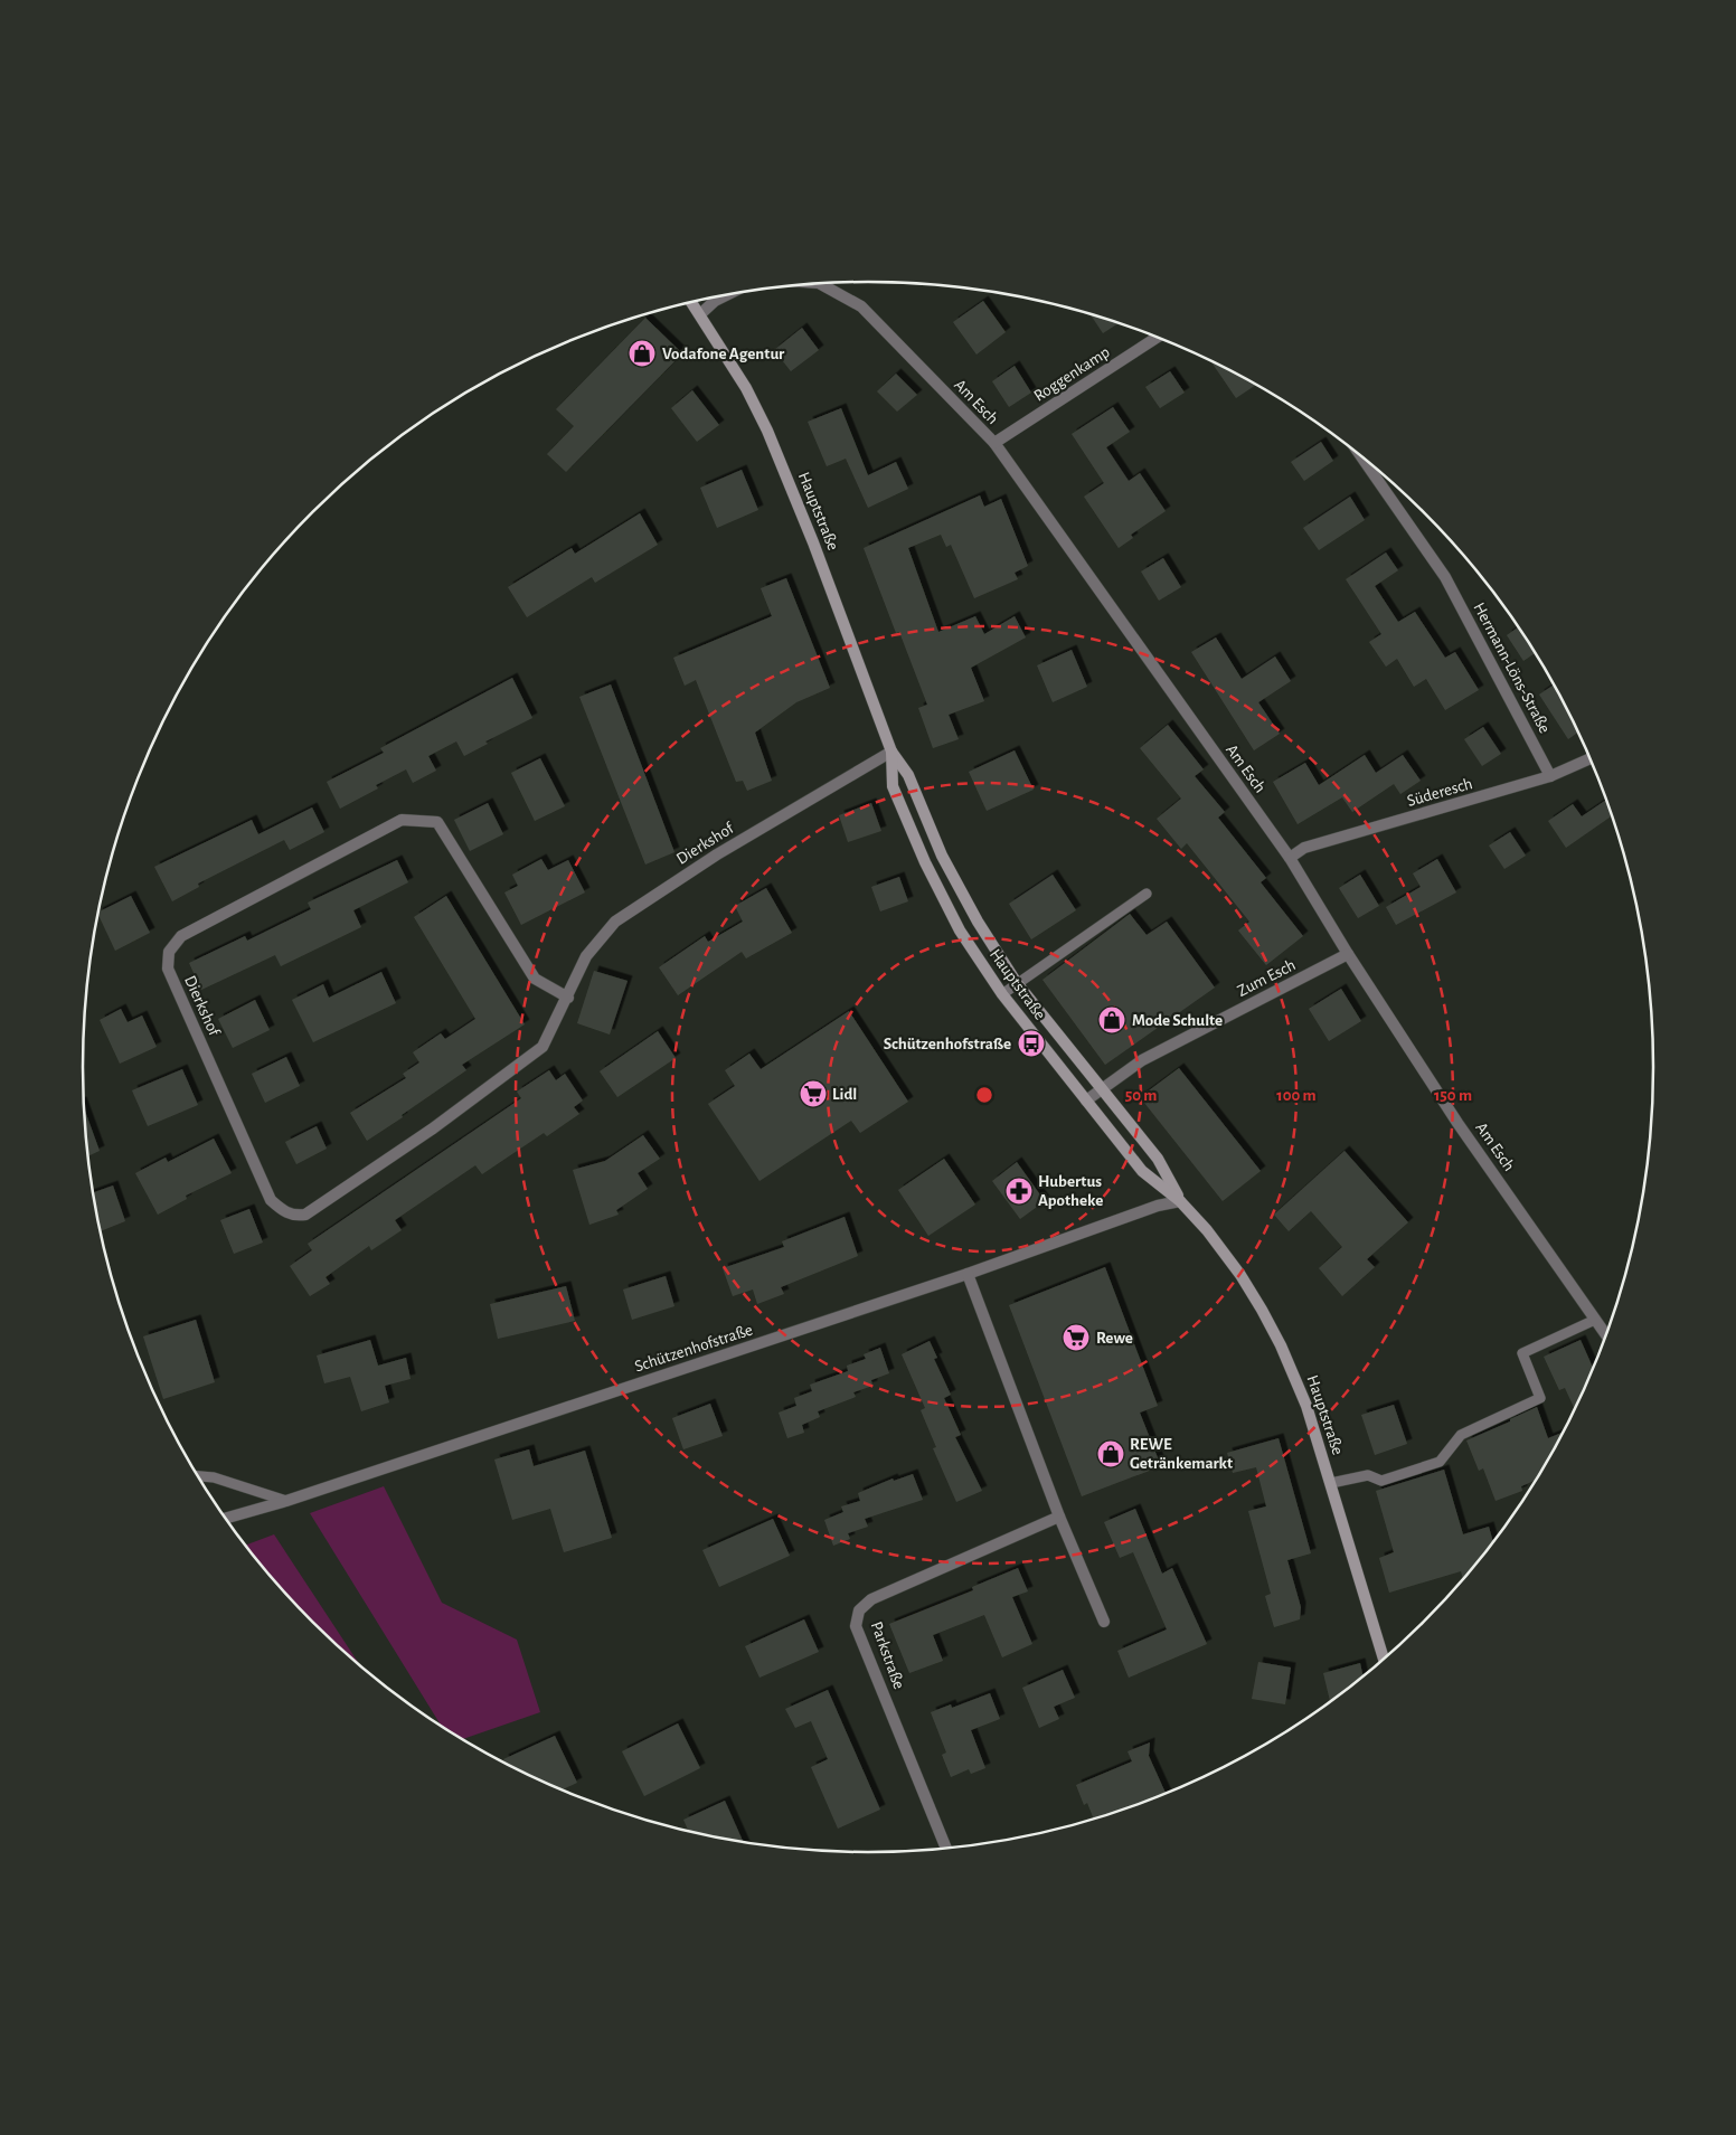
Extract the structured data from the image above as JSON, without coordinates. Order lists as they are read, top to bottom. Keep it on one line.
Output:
{"streets":{"main road":["Hauptstraße"],"street":["Roggenkamp","Am Esch","Hermann-Löns-Straße","Süderesch","Dierkshof","Zum Esch","Schützenhofstraße","Parkstraße"]},"crossings":[["Roggenkamp","Am Esch"],["Am Esch","Süderesch"],["Am Esch","Zum Esch"],["Hauptstraße","Dierkshof"],["Hauptstraße","Zum Esch"],["Hauptstraße","Schützenhofstraße"],["Hermann-Löns-Straße","Süderesch"]],"places":{"shop":["Vodafone Agentur","Mode Schulte","REWE Getränkemarkt"],"bus stop":["Schützenhofstraße"],"supermarket":["Lidl","Rewe"],"pharmacy":["Hubertus Apotheke"]},"rings":["50 m","100 m","150 m"]}
